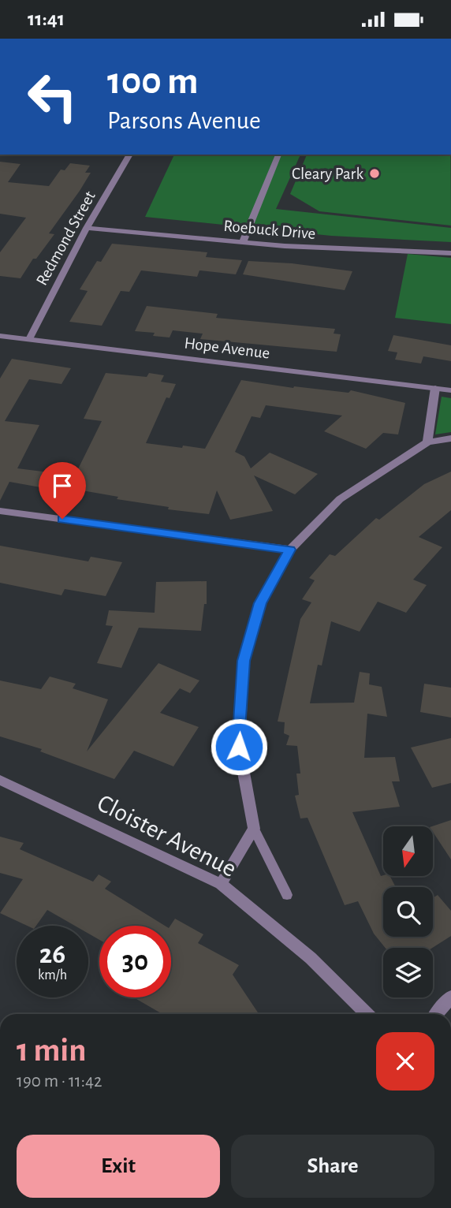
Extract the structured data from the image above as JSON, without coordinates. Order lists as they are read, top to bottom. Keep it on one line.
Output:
{"streets":{"street":["Roebuck Drive","Redmond Street","Hope Avenue","Cloister Avenue"]},"crossings":[["Roebuck Drive","Redmond Street"],["Redmond Street","Hope Avenue"]],"places":["Cleary Park"],"north":"bottom","page":{"status":"11:41","turn":["100 m","Parsons Avenue"],"speed":"26 km/h","limit":"30","heading":["1 min","190 m · 11:42"],"buttons":["Exit","Share"]}}
